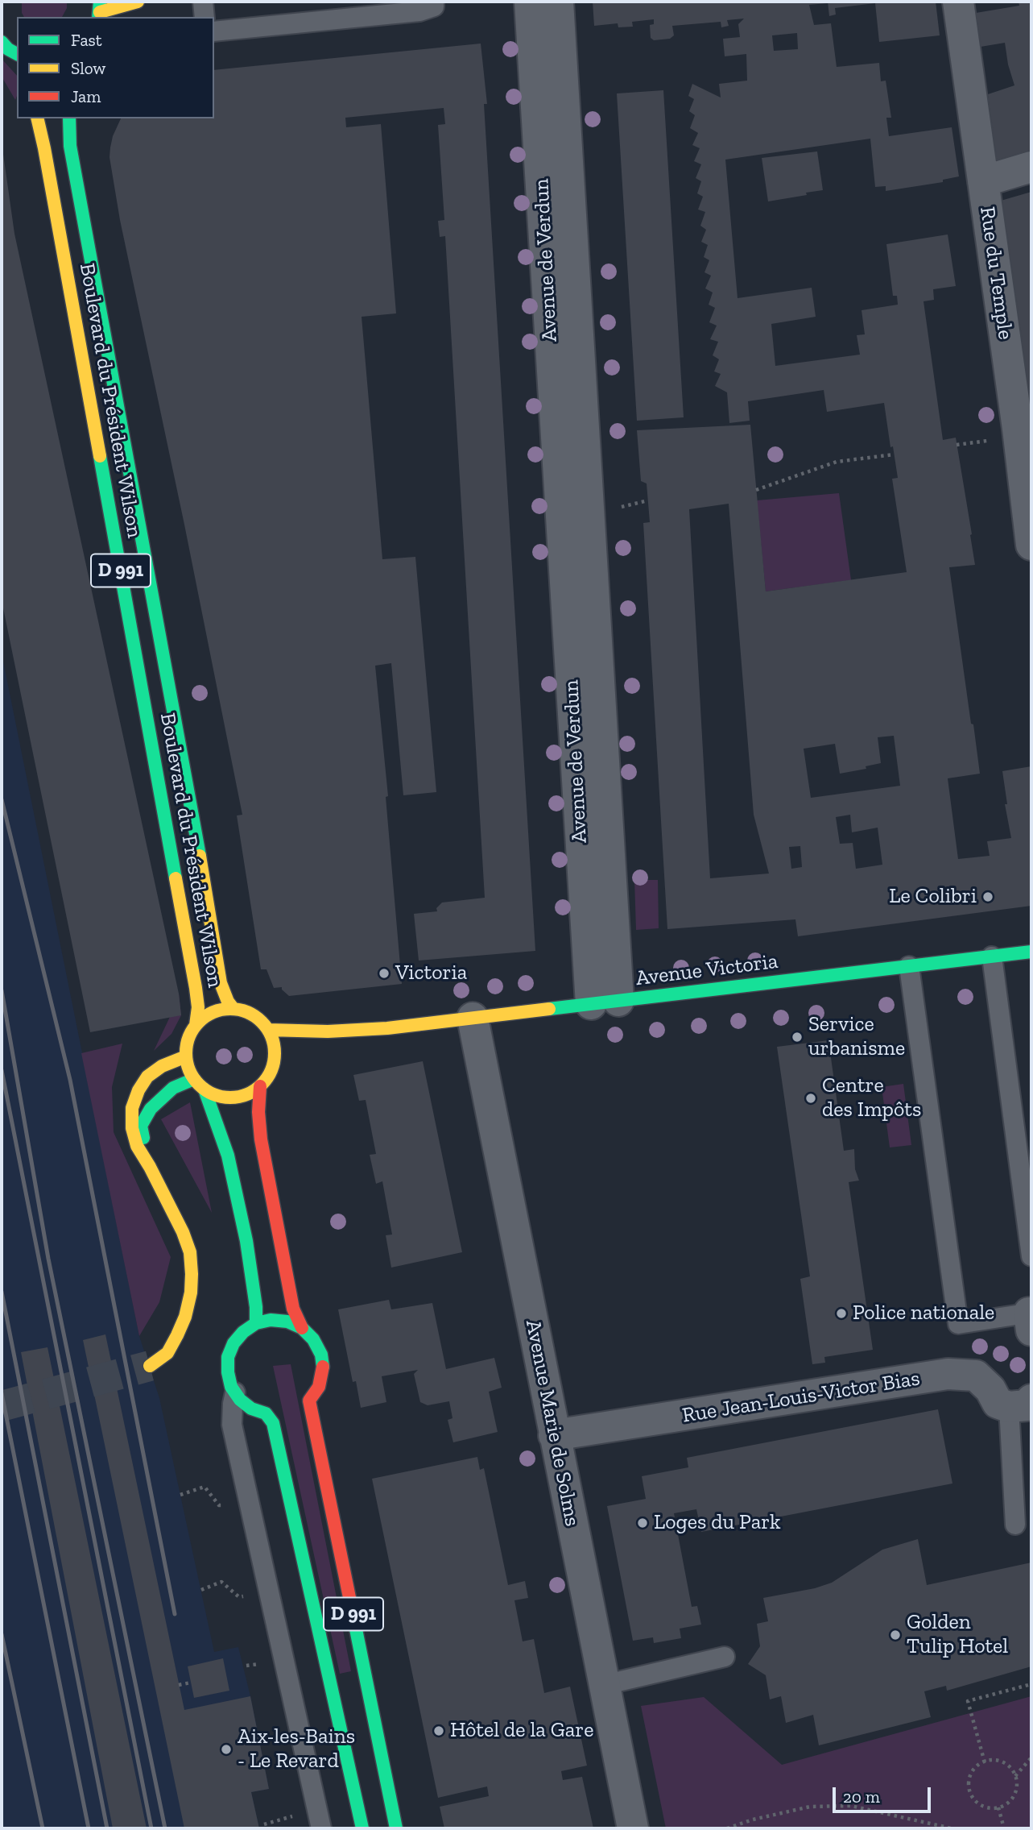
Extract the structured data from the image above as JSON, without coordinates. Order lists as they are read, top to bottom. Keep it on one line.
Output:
{"streets":{"main road":["Boulevard du Président Wilson","D 991","Avenue Victoria"],"street":["Avenue de Verdun","Rue du Temple","Rue Jean-Louis-Victor Bias","Avenue Marie de Solms"]},"crossings":[["Avenue de Verdun","Avenue Victoria"],["Boulevard du Président Wilson","Avenue Victoria"],["Avenue Victoria","Avenue Marie de Solms"],["Rue Jean-Louis-Victor Bias","Avenue Marie de Solms"]],"places":["Le Colibri","Victoria","Service urbanisme","Centre des Impôts","Police nationale","Loges du Park","Golden Tulip Hotel","Hôtel de la Gare","Aix-les-Bains - Le Revard"],"legend":["Fast","Slow","Jam"],"scale_bar":"20 m"}
